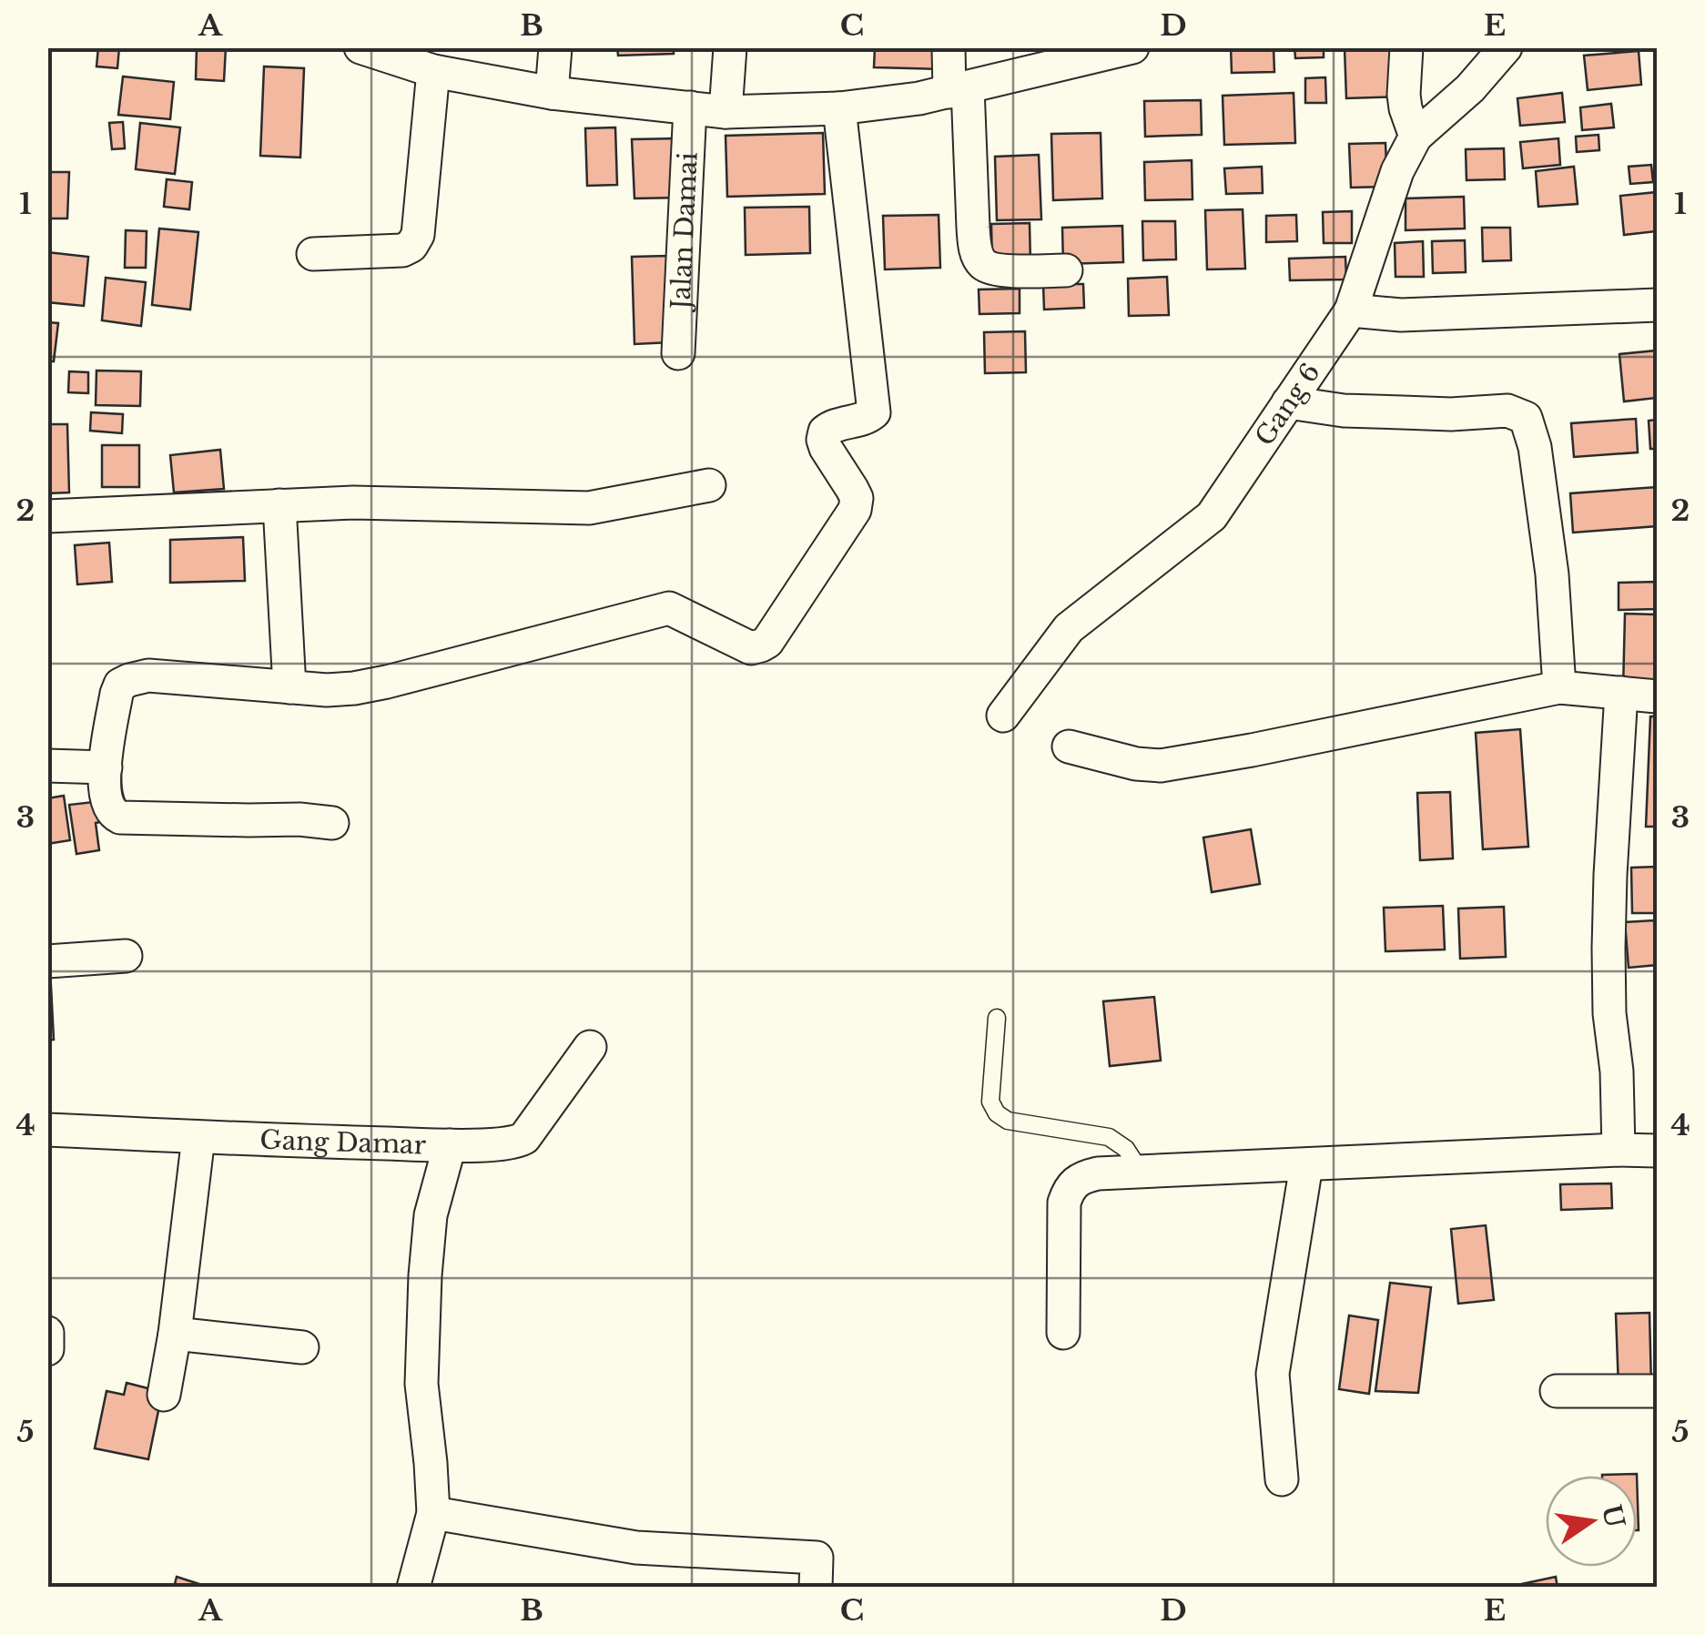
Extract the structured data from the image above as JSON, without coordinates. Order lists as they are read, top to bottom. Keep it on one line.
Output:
{"streets":{"street":["Jalan Damai","Gang 6","Gang Damar"]},"north":"right","grid":{"columns":["A","B","C","D","E"],"rows":["1","2","3","4","5"]}}
